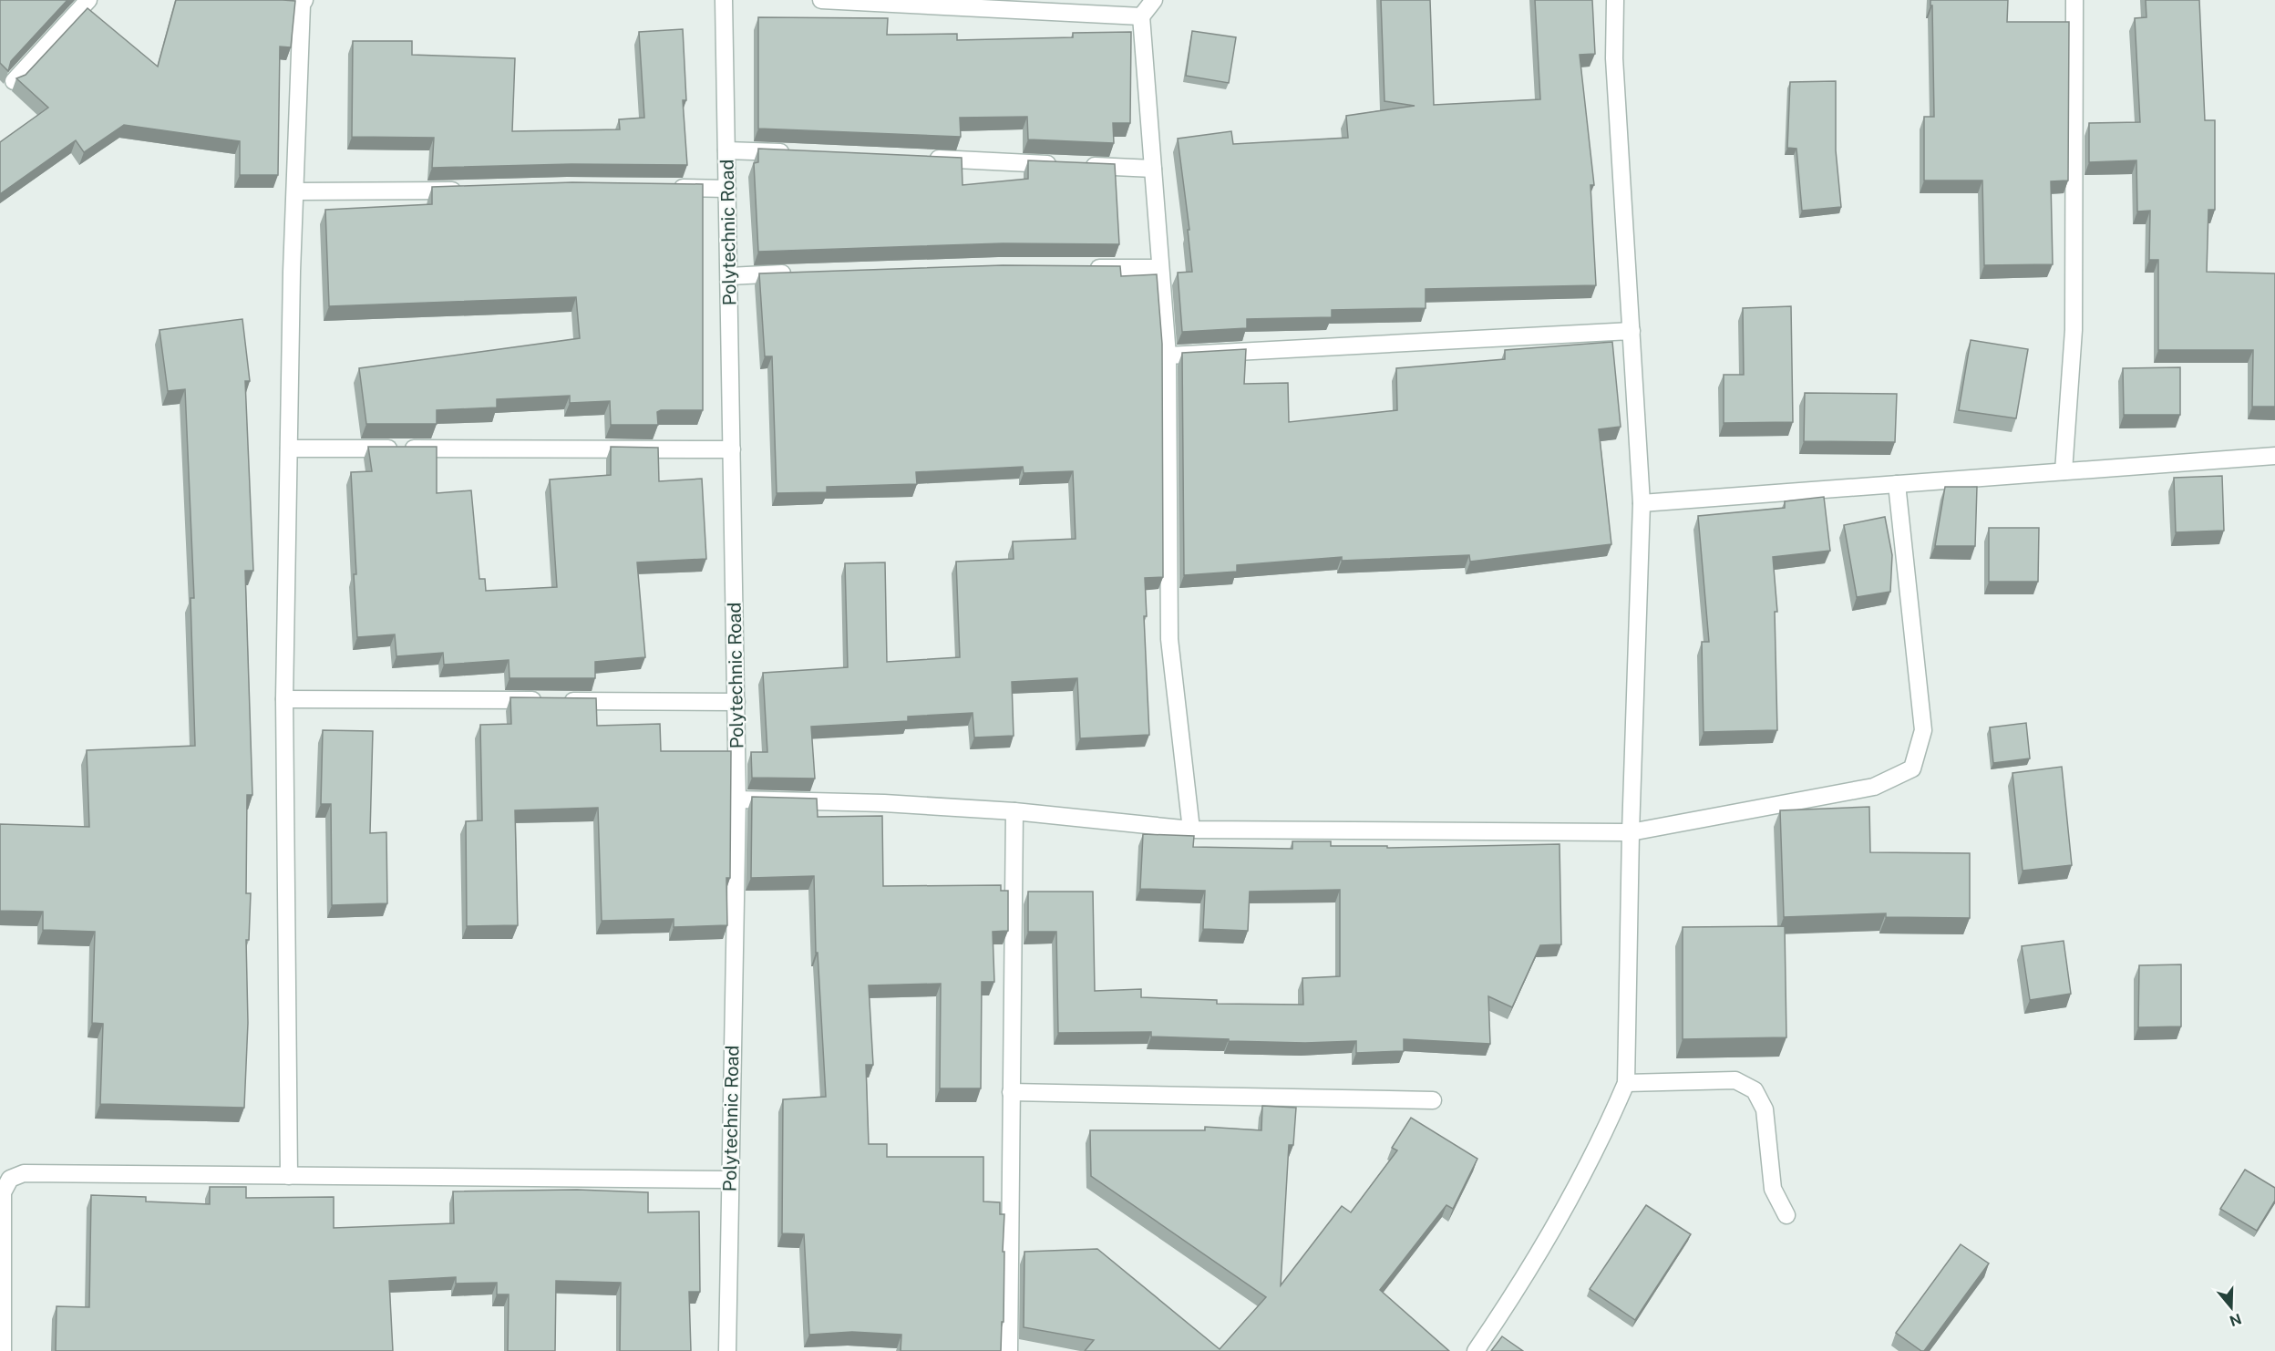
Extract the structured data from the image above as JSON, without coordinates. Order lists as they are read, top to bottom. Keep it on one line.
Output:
{"streets":{"street":["Polytechnic Road"]},"north":"bottom"}
